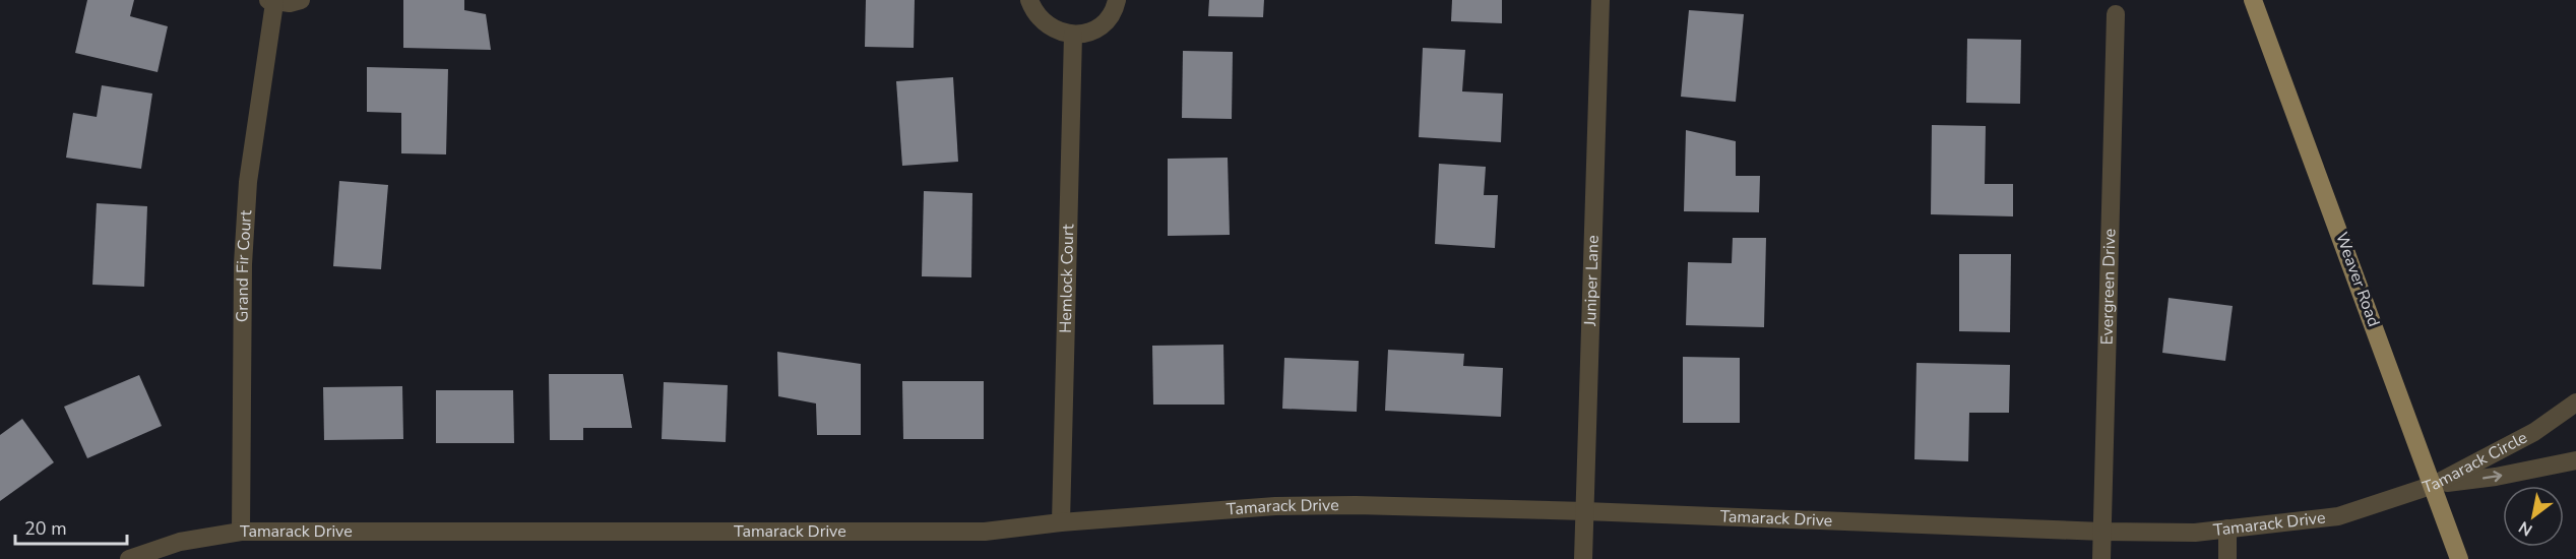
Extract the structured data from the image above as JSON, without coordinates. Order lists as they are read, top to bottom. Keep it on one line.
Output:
{"streets":{"main road":["Weaver Road"],"street":["Grand Fir Court","Hemlock Court","Juniper Lane","Evergreen Drive","Tamarack Circle","Tamarack Drive"]},"crossings":[["Grand Fir Court","Tamarack Drive"],["Hemlock Court","Tamarack Drive"],["Juniper Lane","Tamarack Drive"],["Weaver Road","Tamarack Circle"],["Weaver Road","Tamarack Drive"],["Evergreen Drive","Tamarack Drive"],["Tamarack Circle","Tamarack Drive"]],"scale_bar":"20 m","north":"bottom left"}
